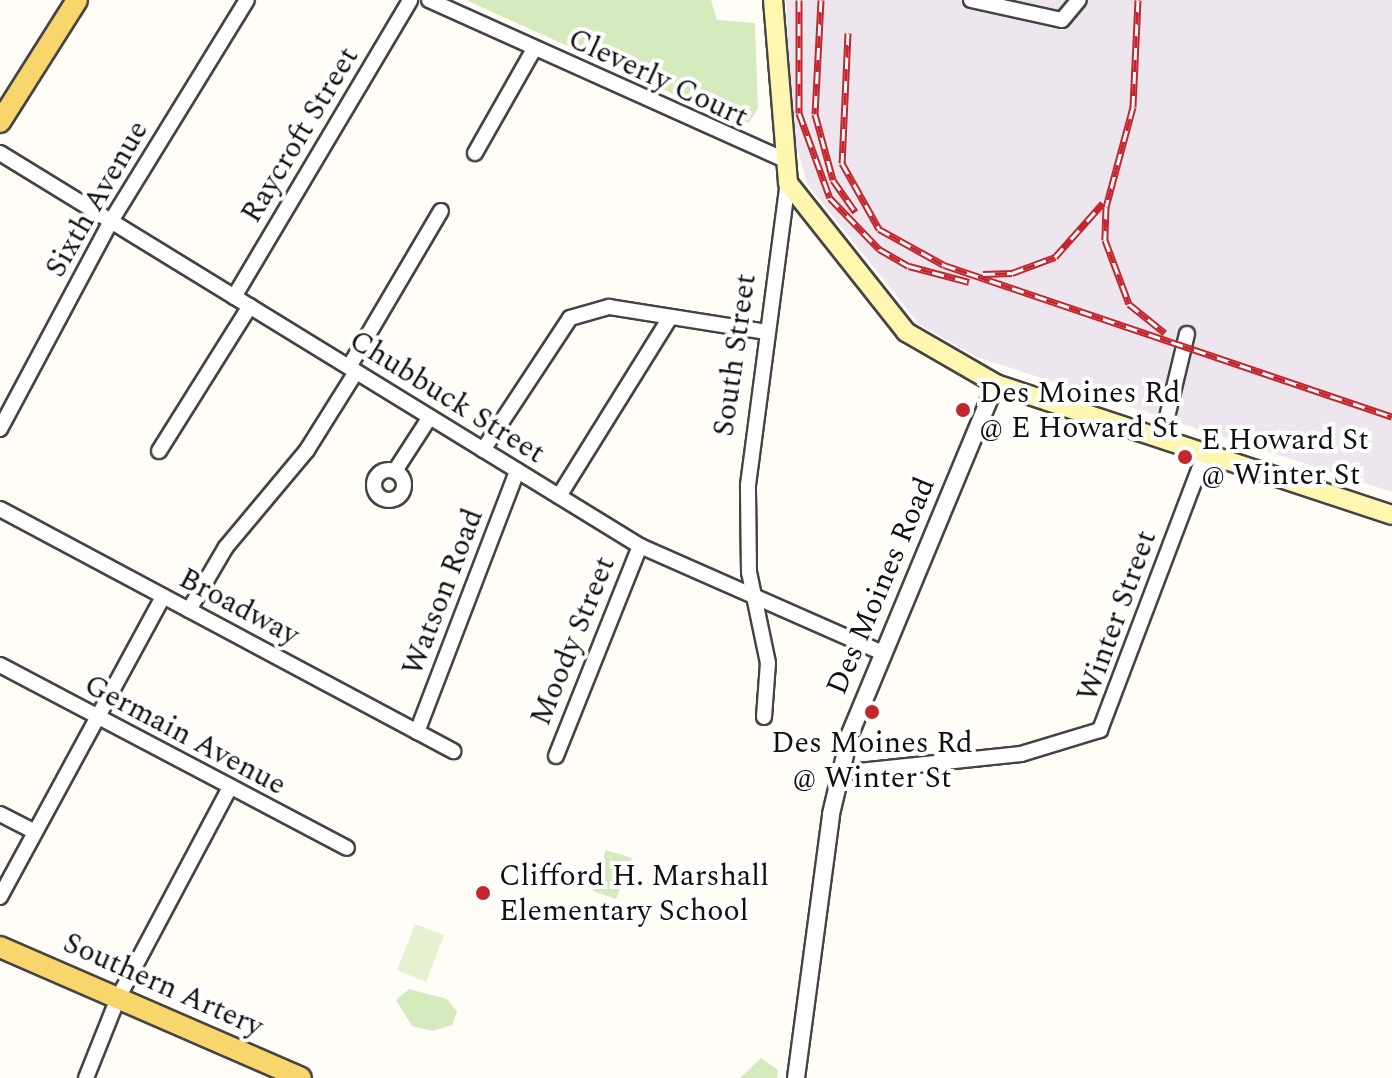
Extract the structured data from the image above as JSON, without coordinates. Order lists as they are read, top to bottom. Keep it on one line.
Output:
{"streets":{"main road":["South Street","Southern Artery"],"street":["Cleverly Court","Raycroft Street","Sixth Avenue","Chubbuck Street","Des Moines Road","Watson Road","Broadway","Winter Street","Moody Street","Germain Avenue"]},"crossings":[["Cleverly Court","South Street"],["Raycroft Street","Chubbuck Street"],["Sixth Avenue","Chubbuck Street"],["South Street","Chubbuck Street"],["Chubbuck Street","Des Moines Road"],["Chubbuck Street","Watson Road"],["Chubbuck Street","Moody Street"],["Des Moines Road","Winter Street"],["Watson Road","Broadway"]],"places":["Des Moines Rd @ E Howard St","E Howard St @ Winter St","Des Moines Rd @ Winter St","Clifford H. Marshall Elementary School"]}
